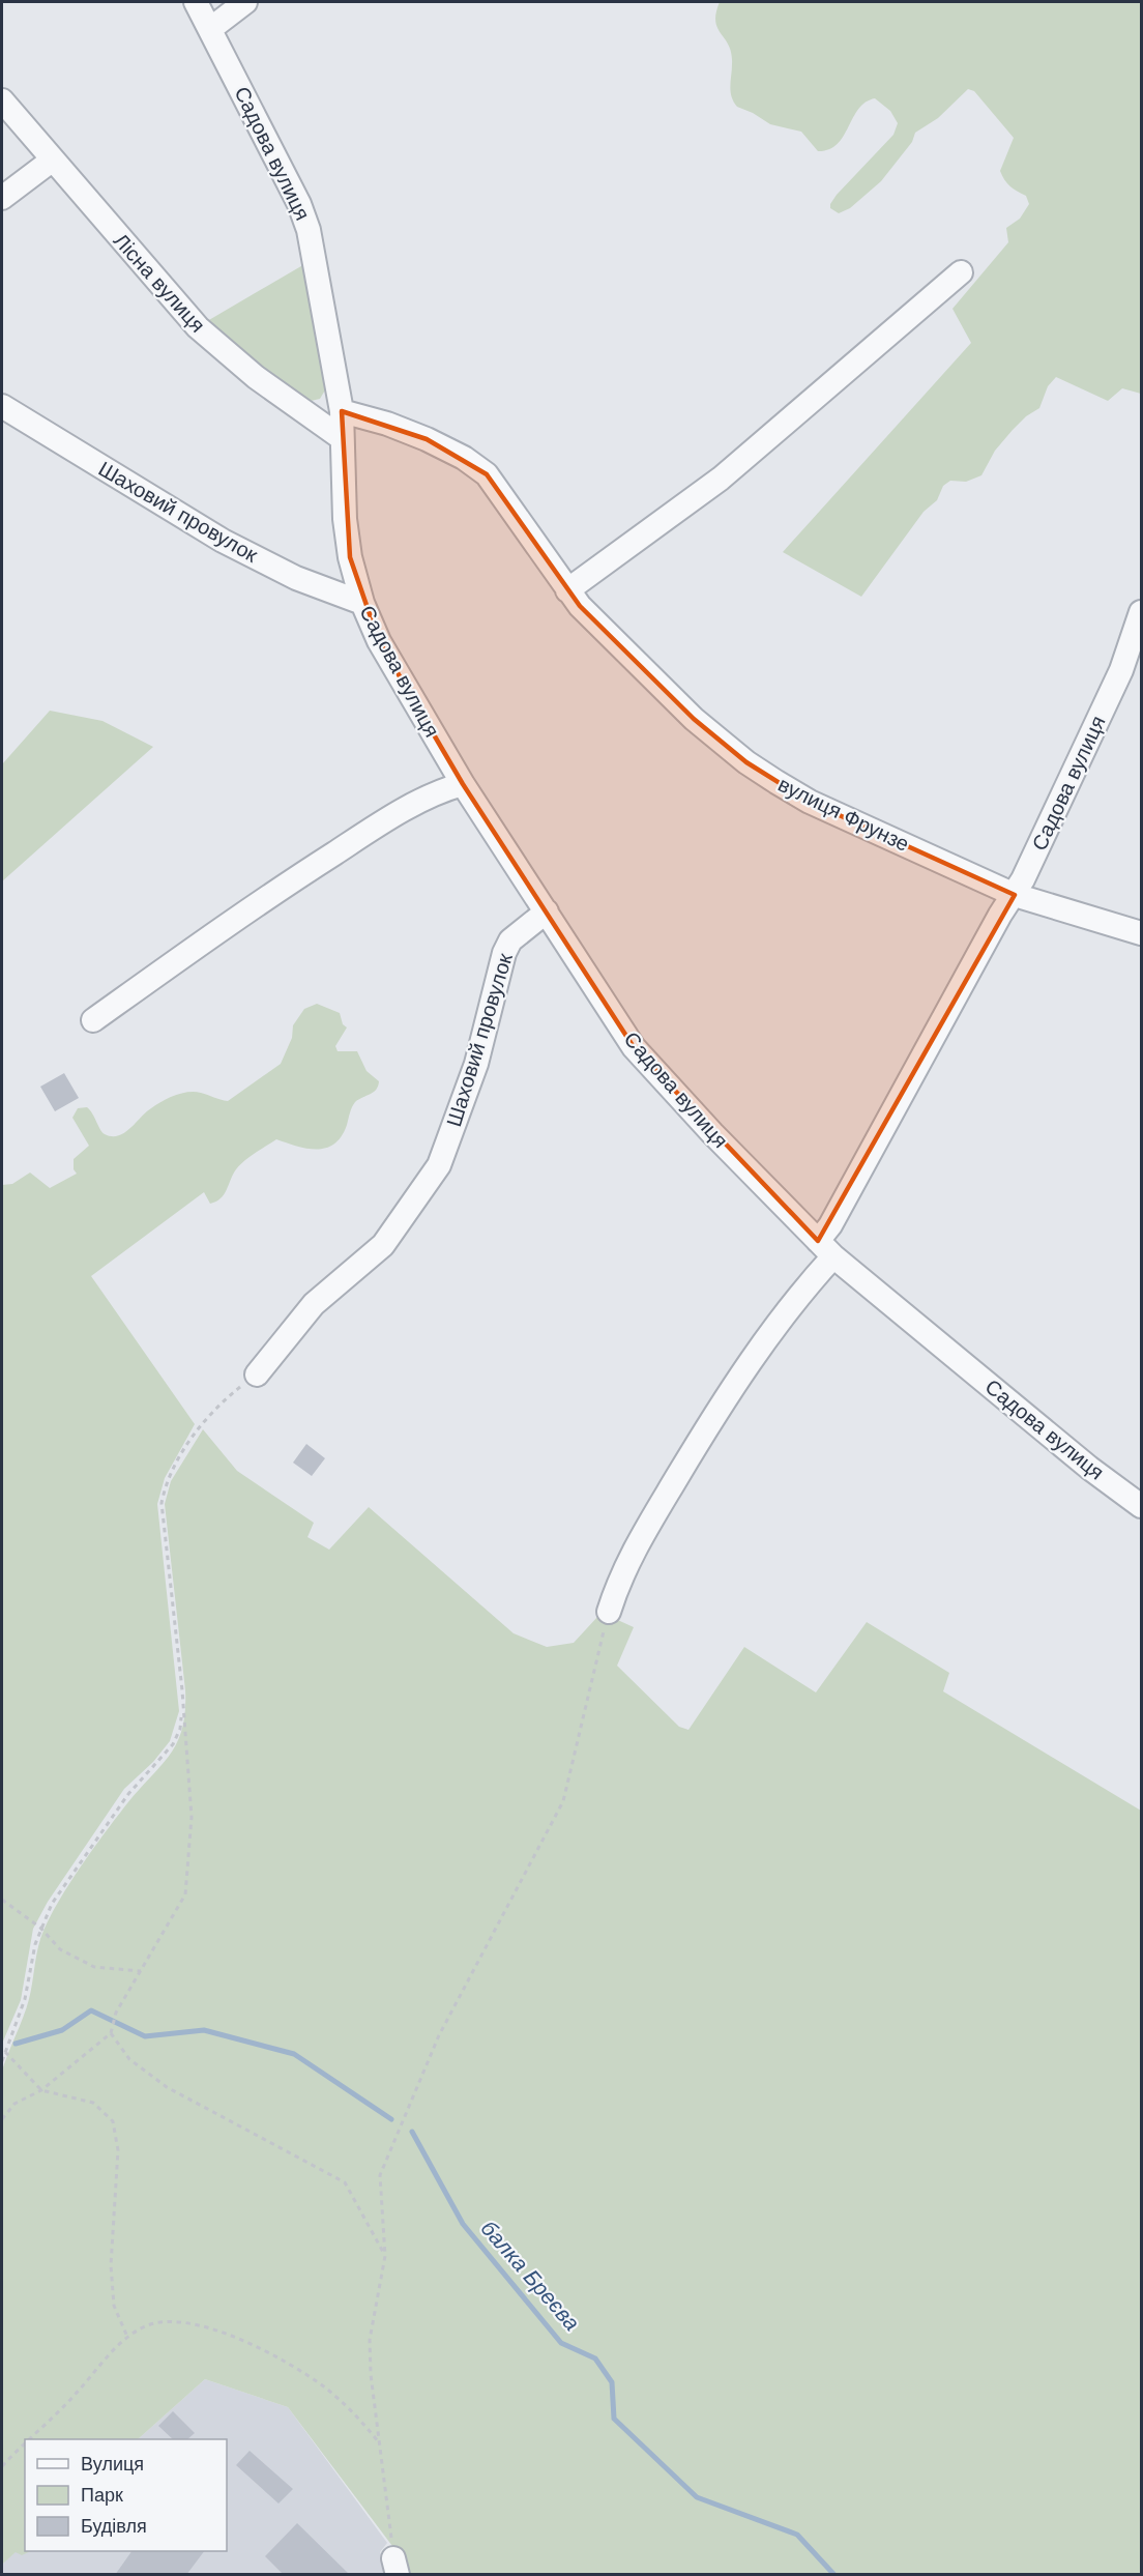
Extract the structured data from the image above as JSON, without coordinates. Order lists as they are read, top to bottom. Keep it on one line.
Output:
{"streets":{"street":["Садова вулиця","Лісна вулиця","Шаховий провулок","вулиця Фрунзе"]},"crossings":[["Садова вулиця","Лісна вулиця"],["Садова вулиця","Шаховий провулок"],["Садова вулиця","вулиця Фрунзе"]],"water":["балка Бреєва"],"legend":["Вулиця","Парк","Будівля"]}
